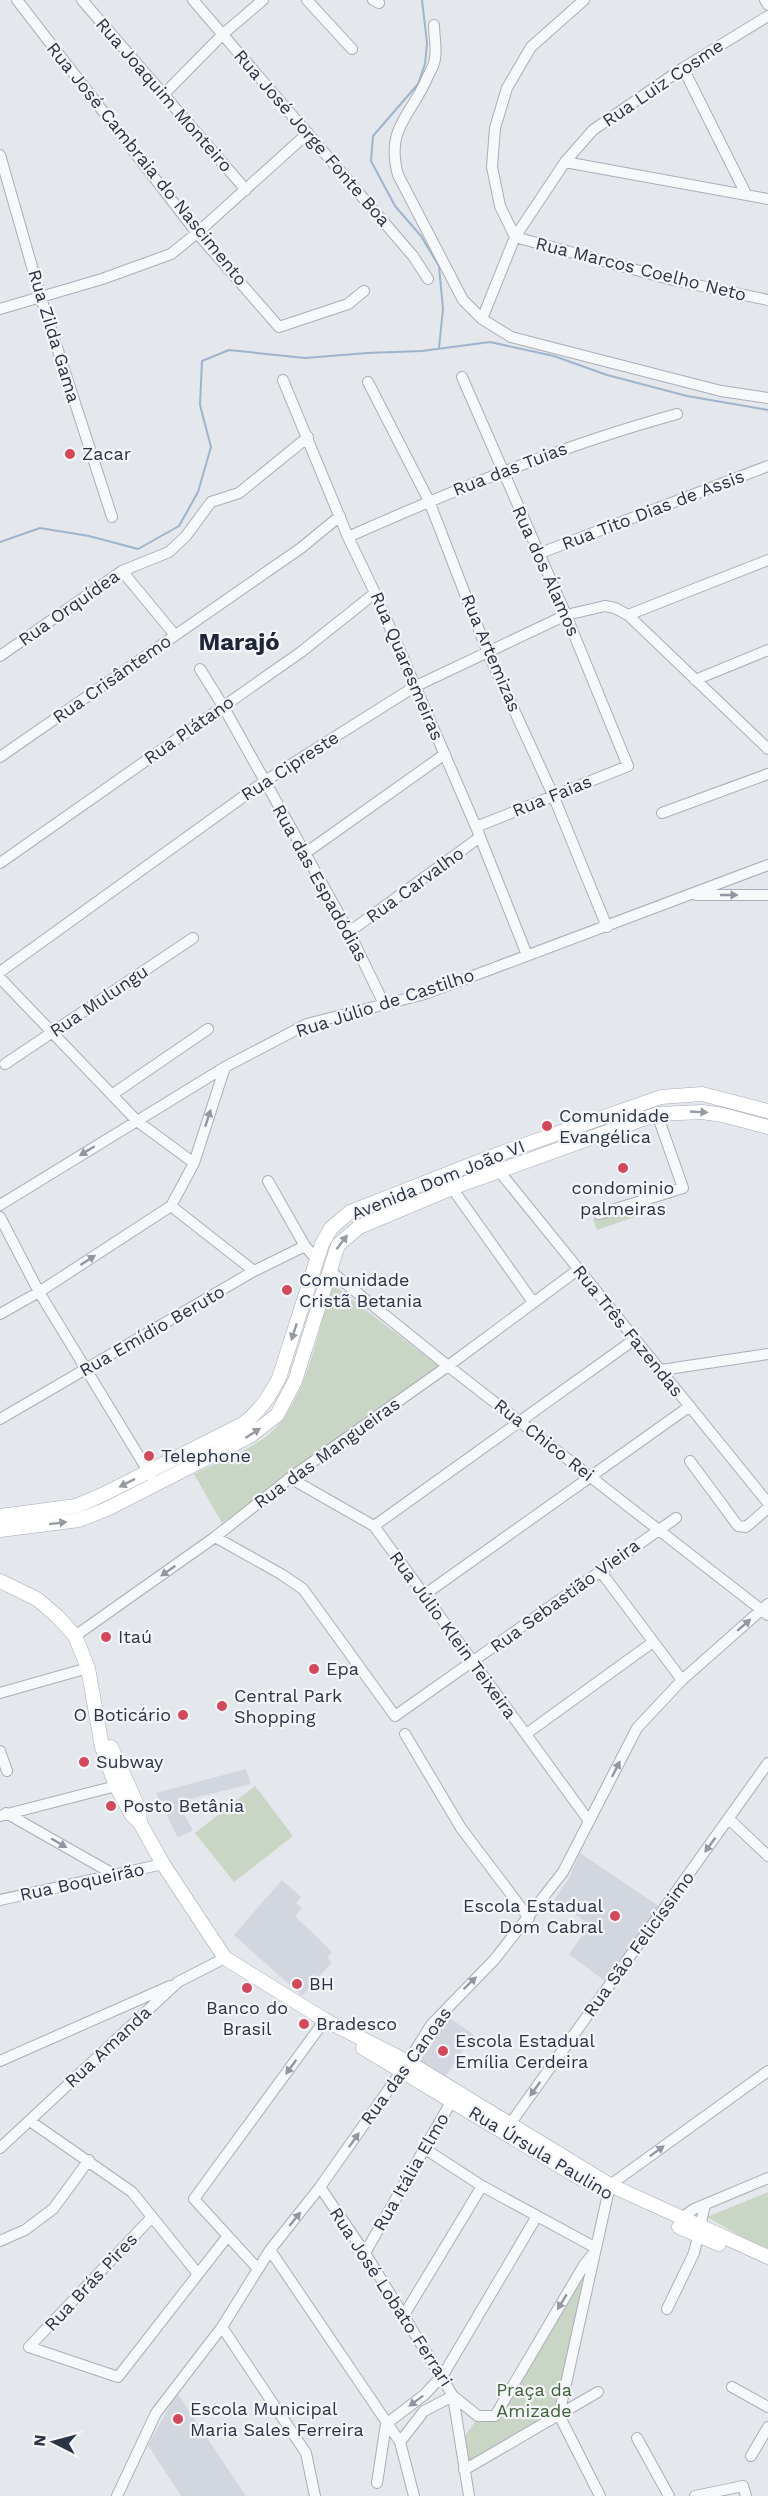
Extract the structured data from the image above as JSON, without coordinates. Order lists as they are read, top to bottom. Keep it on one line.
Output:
{"streets":{"main road":["Avenida Dom João VI","Rua Úrsula Paulino"],"street":["Rua Luiz Cosme","Rua Joaquim Monteiro","Rua José Jorge Fonte Boa","Rua José Cambraia do Nascimento","Rua Marcos Coelho Neto","Rua Zilda Gama","Rua das Tuias","Rua Tito Dias de Assis","Rua dos Álamos","Rua Orquídea","Rua Artemizas","Rua Quaresmeiras","Rua Crisântemo","Rua Plátano","Rua Cipreste","Rua Faias","Rua das Espadódias","Rua Carvalho","Rua Mulungu","Rua Júlio de Castilho","Rua Emídio Beruto","Rua Três Fazendas","Rua Chico Rei","Rua das Mangueiras","Rua Sebastião Vieira","Rua Júlio Klein Teixeira","Rua Boqueirão","Rua São Felicíssimo","Rua Amanda","Rua das Canoas","Rua Itália Elmo","Rua Brás Pires","Rua José Lobato Ferrari"]},"crossings":[["Rua Luiz Cosme","Rua Marcos Coelho Neto"],["Rua das Tuias","Rua dos Álamos"],["Rua das Tuias","Rua Artemizas"],["Rua das Tuias","Rua Quaresmeiras"],["Rua Tito Dias de Assis","Rua dos Álamos"],["Rua dos Álamos","Rua Cipreste"],["Rua dos Álamos","Rua Faias"],["Rua Orquídea","Rua Quaresmeiras"],["Rua Artemizas","Rua Cipreste"],["Rua Artemizas","Rua Faias"],["Rua Artemizas","Rua Júlio de Castilho"],["Rua Quaresmeiras","Rua Crisântemo"],["Rua Quaresmeiras","Rua Plátano"],["Rua Quaresmeiras","Rua Cipreste"],["Rua Quaresmeiras","Rua Faias"],["Rua Quaresmeiras","Rua Carvalho"],["Rua Quaresmeiras","Rua Júlio de Castilho"],["Rua Plátano","Rua das Espadódias"],["Rua Cipreste","Rua das Espadódias"],["Rua Faias","Rua Carvalho"],["Rua das Espadódias","Rua Carvalho"],["Rua das Espadódias","Rua Júlio de Castilho"],["Avenida Dom João VI","Rua Três Fazendas"],["Avenida Dom João VI","Rua Chico Rei"],["Rua Três Fazendas","Rua das Mangueiras"],["Rua Chico Rei","Rua das Mangueiras"],["Rua Chico Rei","Rua Sebastião Vieira"],["Rua Chico Rei","Rua das Canoas"],["Rua das Mangueiras","Rua Sebastião Vieira"],["Rua das Mangueiras","Rua Júlio Klein Teixeira"],["Rua das Mangueiras","Rua Úrsula Paulino"],["Rua Sebastião Vieira","Rua Júlio Klein Teixeira"],["Rua Júlio Klein Teixeira","Rua das Canoas"],["Rua Boqueirão","Rua Úrsula Paulino"],["Rua São Felicíssimo","Rua Úrsula Paulino"],["Rua Amanda","Rua Úrsula Paulino"],["Rua das Canoas","Rua Úrsula Paulino"],["Rua das Canoas","Rua José Lobato Ferrari"],["Rua Úrsula Paulino","Rua Itália Elmo"],["Rua Itália Elmo","Rua José Lobato Ferrari"]],"one_way":["Rua São Felicíssimo","Rua das Canoas"],"districts":["Marajó"],"parks":["Praça da Amizade"],"places":["Zacar","Comunidade Evangélica","condominio palmeiras","Comunidade Cristã Betania","Telephone","Itaú","Epa","Central Park Shopping","O Boticário","Subway","Posto Betânia","Escola Estadual Dom Cabral","BH","Banco do Brasil","Bradesco","Escola Estadual Emília Cerdeira","Escola Municipal Maria Sales Ferreira"],"north":"left"}
